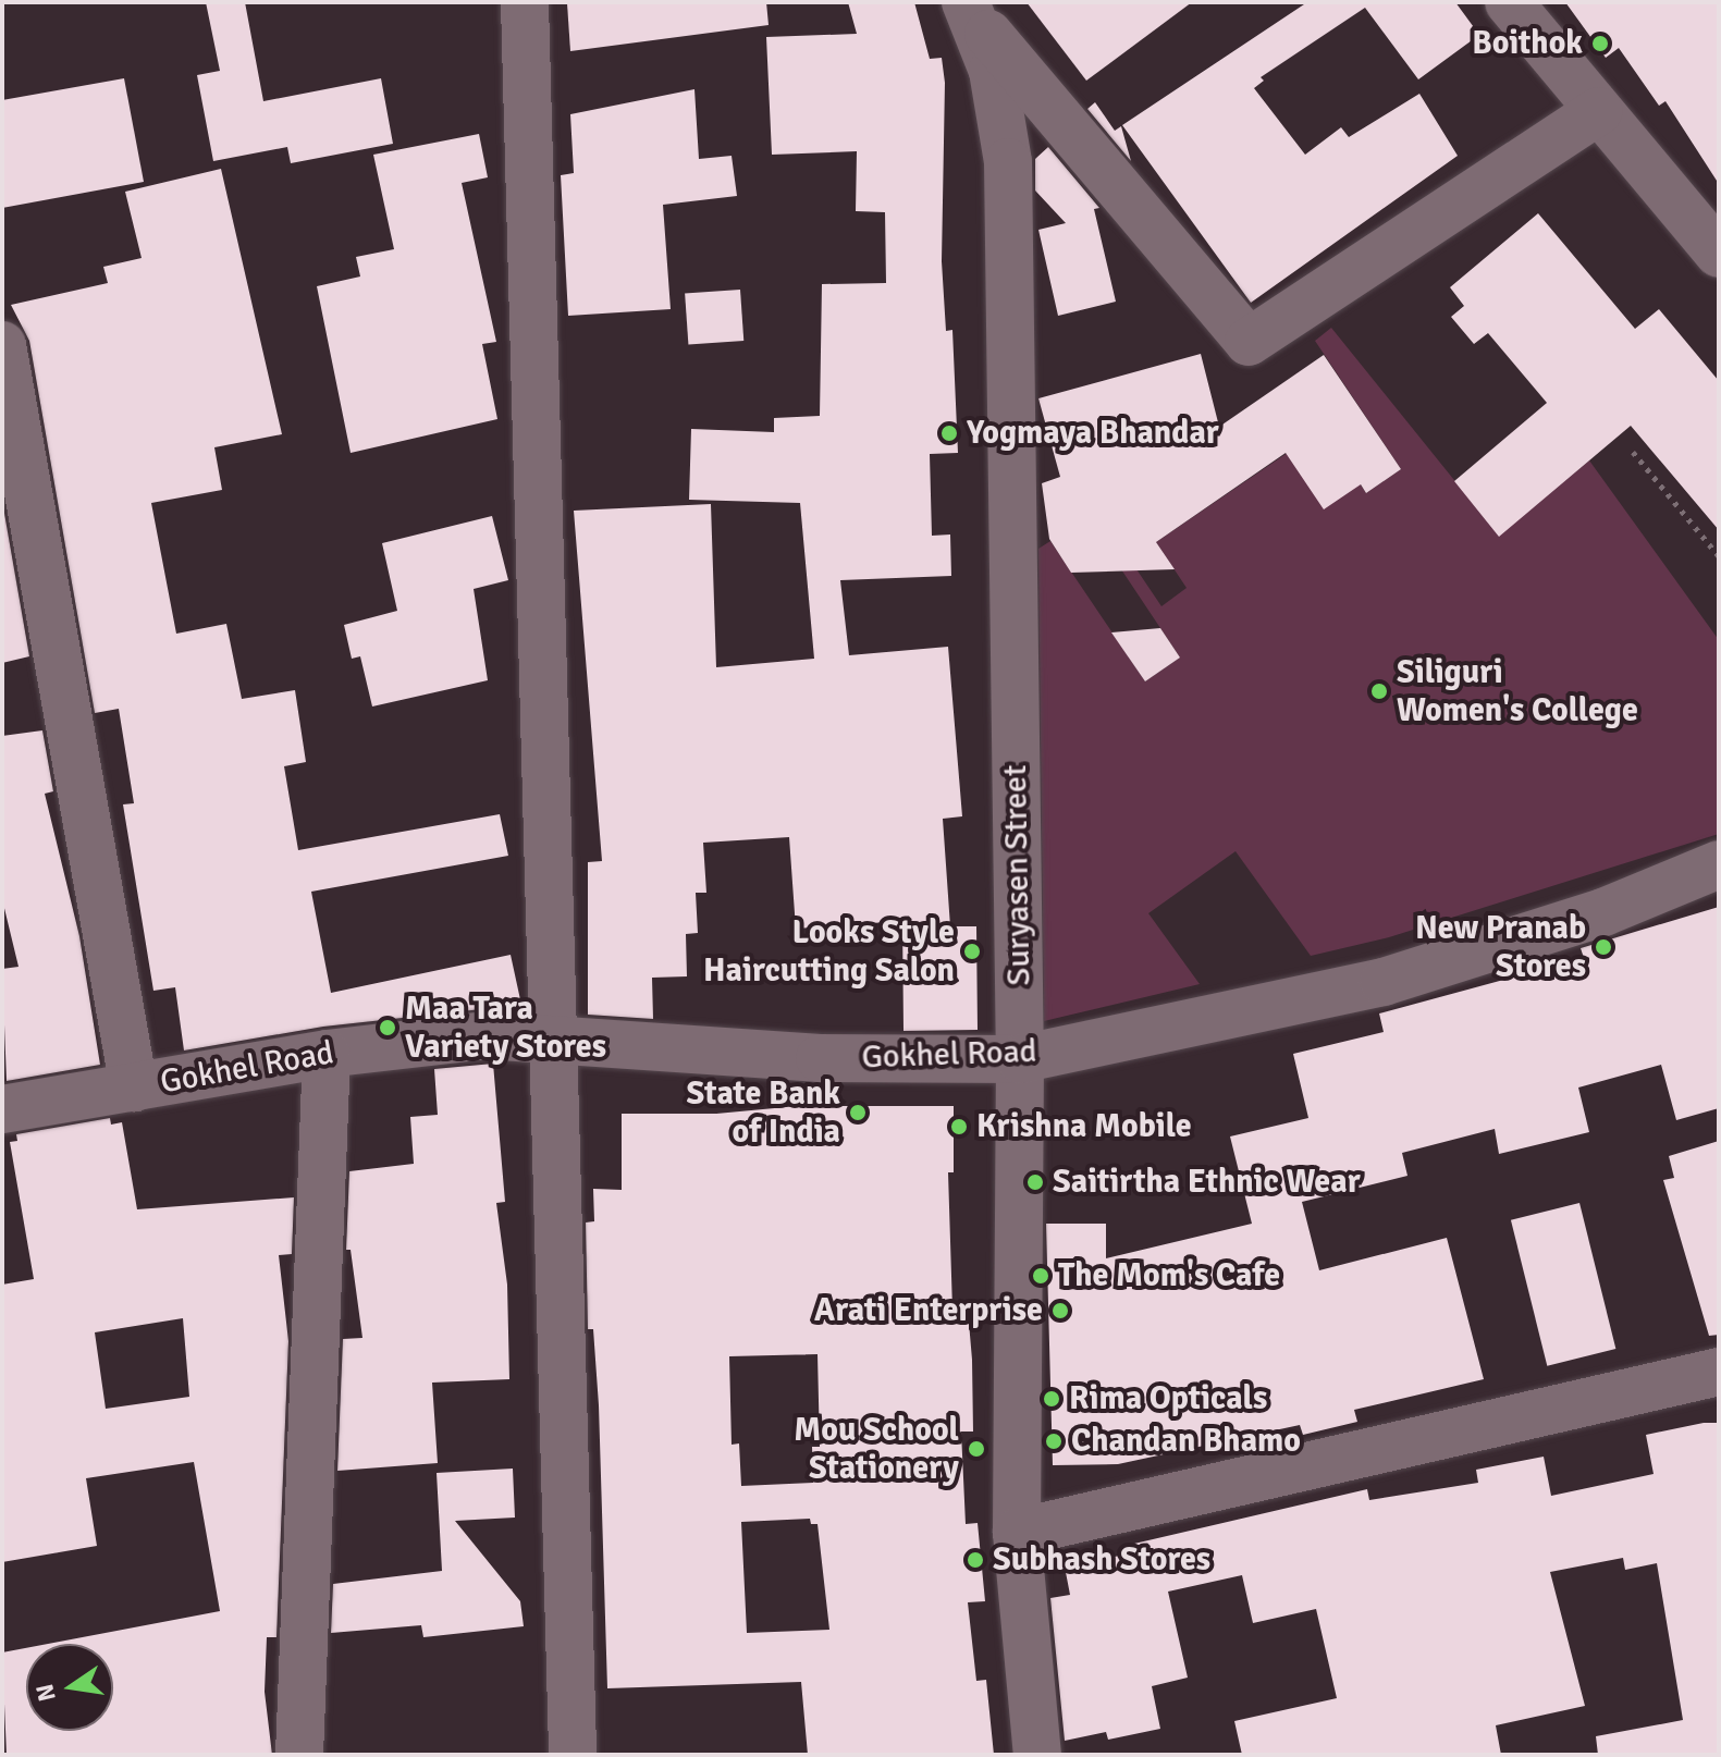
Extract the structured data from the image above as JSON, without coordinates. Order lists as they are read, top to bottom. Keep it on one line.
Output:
{"streets":{"street":["Suryasen Street","Gokhel Road"]},"crossings":[["Suryasen Street","Gokhel Road"]],"places":["Boithok","Yogmaya Bhandar","Siliguri Women's College","New Pranab Stores","Looks Style Haircutting Salon","Maa Tara Variety Stores","State Bank of India","Krishna Mobile","Saitirtha Ethnic Wear","The Mom's Cafe","Arati Enterprise","Rima Opticals","Chandan Bhamo","Mou School Stationery","Subhash Stores"],"north":"left"}
